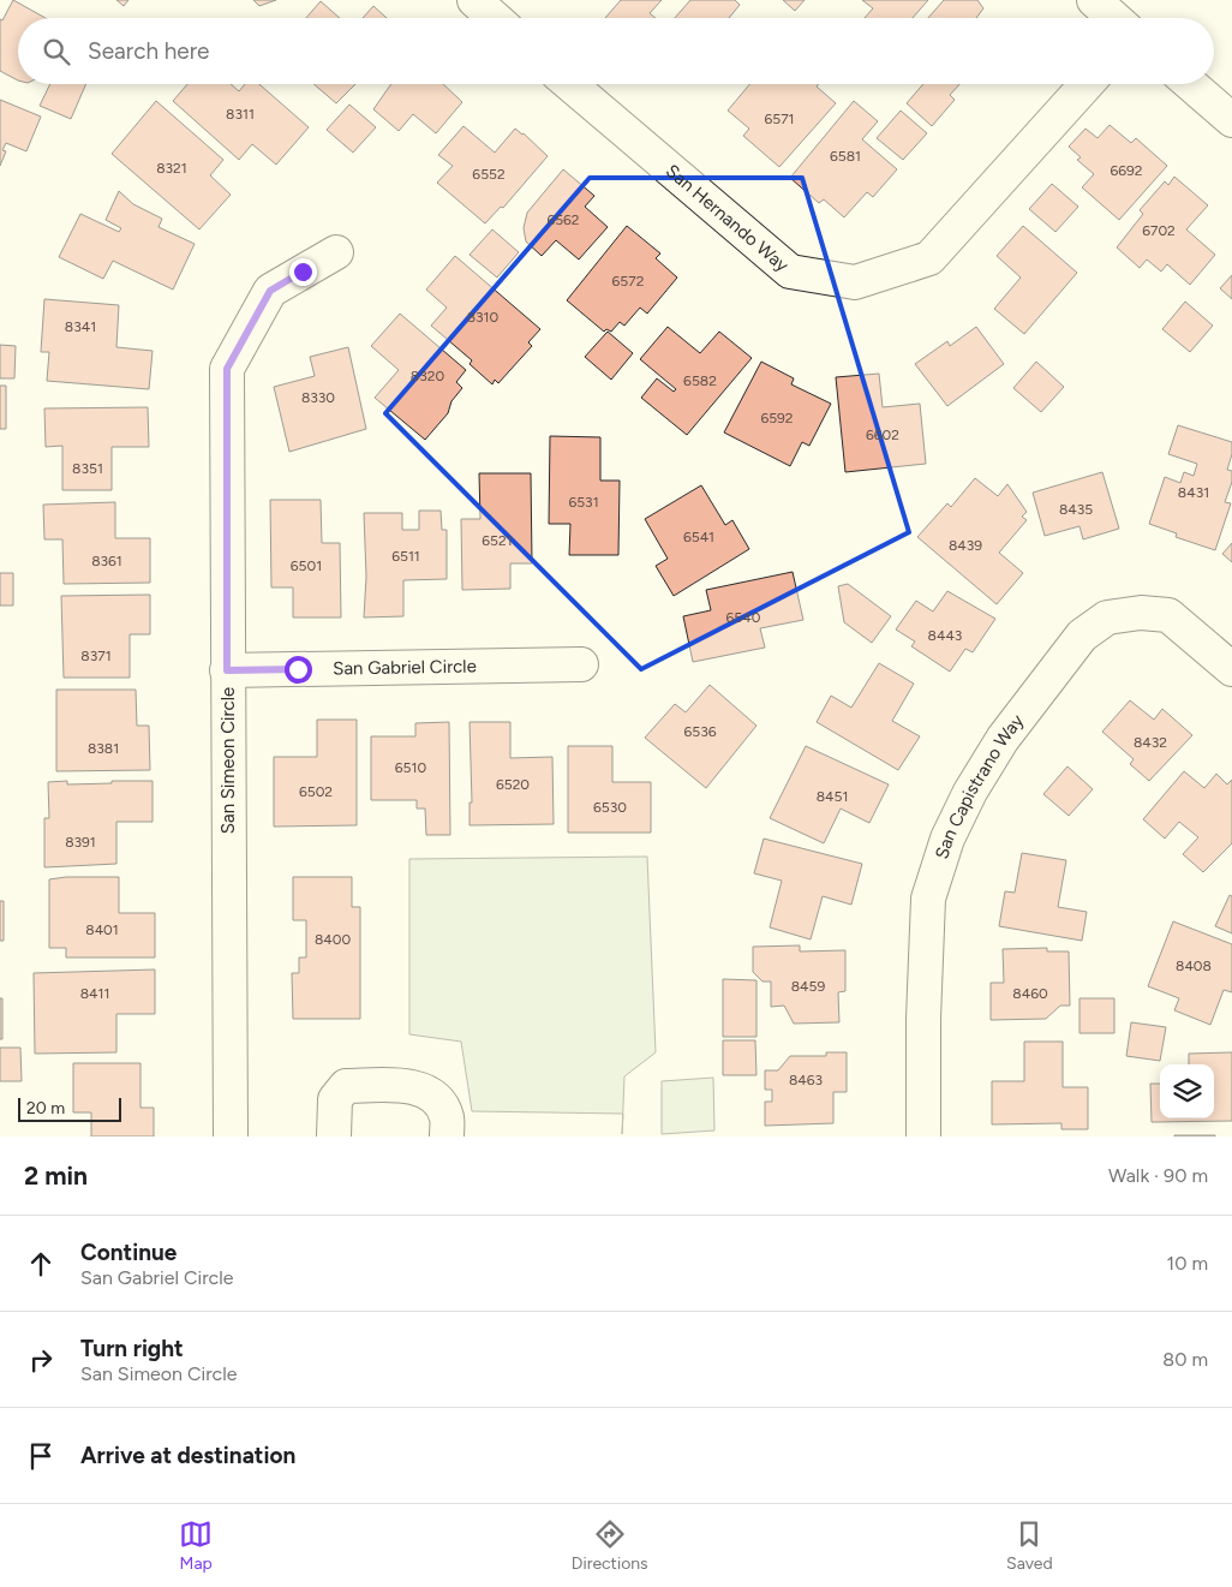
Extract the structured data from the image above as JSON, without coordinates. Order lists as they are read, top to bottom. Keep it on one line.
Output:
{"streets":{"street":["San Hernando Way","San Gabriel Circle","San Simeon Circle","San Capistrano Way"]},"crossings":[["San Gabriel Circle","San Simeon Circle"]],"house_numbers":["8311","6571","6581","8321","6692","6552","6562","6702","6572","8310","8341","8320","6582","8330","6592","6602","8351","8431","6531","8435","6541","6521","8439","6511","8361","6501","6540","8443","8371","6536","8432","8381","6510","6520","6502","8451","6530","8391","8401","8400","8408","8459","8411","8460","8463"],"scale_bar":"20 m","page":{"search":"Search here","scale":"20 m","heading":["2 min","Walk · 90 m"],"list":[["Continue","San Gabriel Circle","10 m"],["Turn right","San Simeon Circle","80 m"],"Arrive at destination"],"nav":["Map","Directions","Saved"]}}
